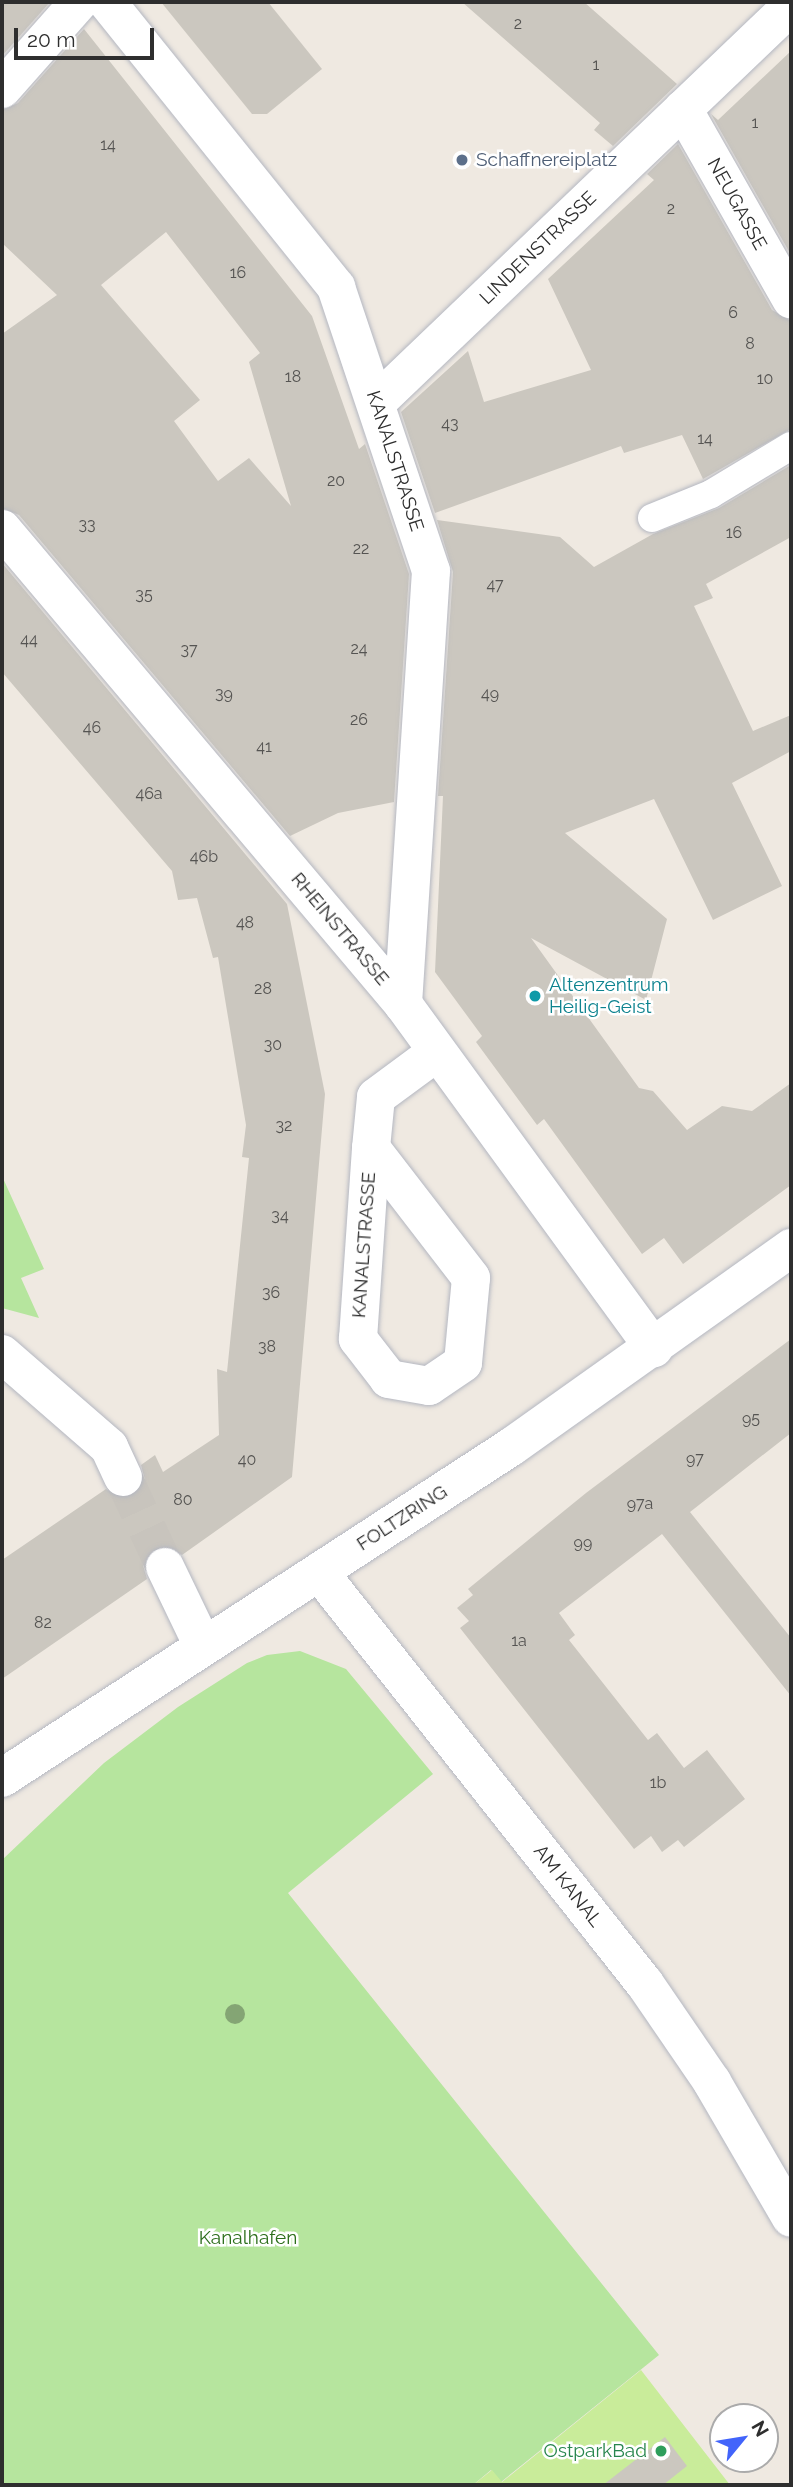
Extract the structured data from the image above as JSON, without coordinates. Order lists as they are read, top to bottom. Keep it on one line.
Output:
{"streets":{"street":["NEUGASSE","LINDENSTRASSE","KANALSTRASSE","RHEINSTRASSE","FOLTZRING","AM KANAL"]},"crossings":[["NEUGASSE","LINDENSTRASSE"],["LINDENSTRASSE","KANALSTRASSE"],["KANALSTRASSE","RHEINSTRASSE"],["RHEINSTRASSE","FOLTZRING"],["FOLTZRING","AM KANAL"]],"parks":["Kanalhafen"],"places":["Schaffnereiplatz","Altenzentrum Heilig-Geist","OstparkBad"],"house_numbers":["2","1","1","14","2","16","6","8","18","10","43","14","20","33","16","22","47","35","44","24","37","39","49","26","46","41","46a","46b","48","28","30","32","34","36","38","95","97","40","80","97a","99","82","1a","1b"],"scale_bar":"20 m","north":"top right"}
